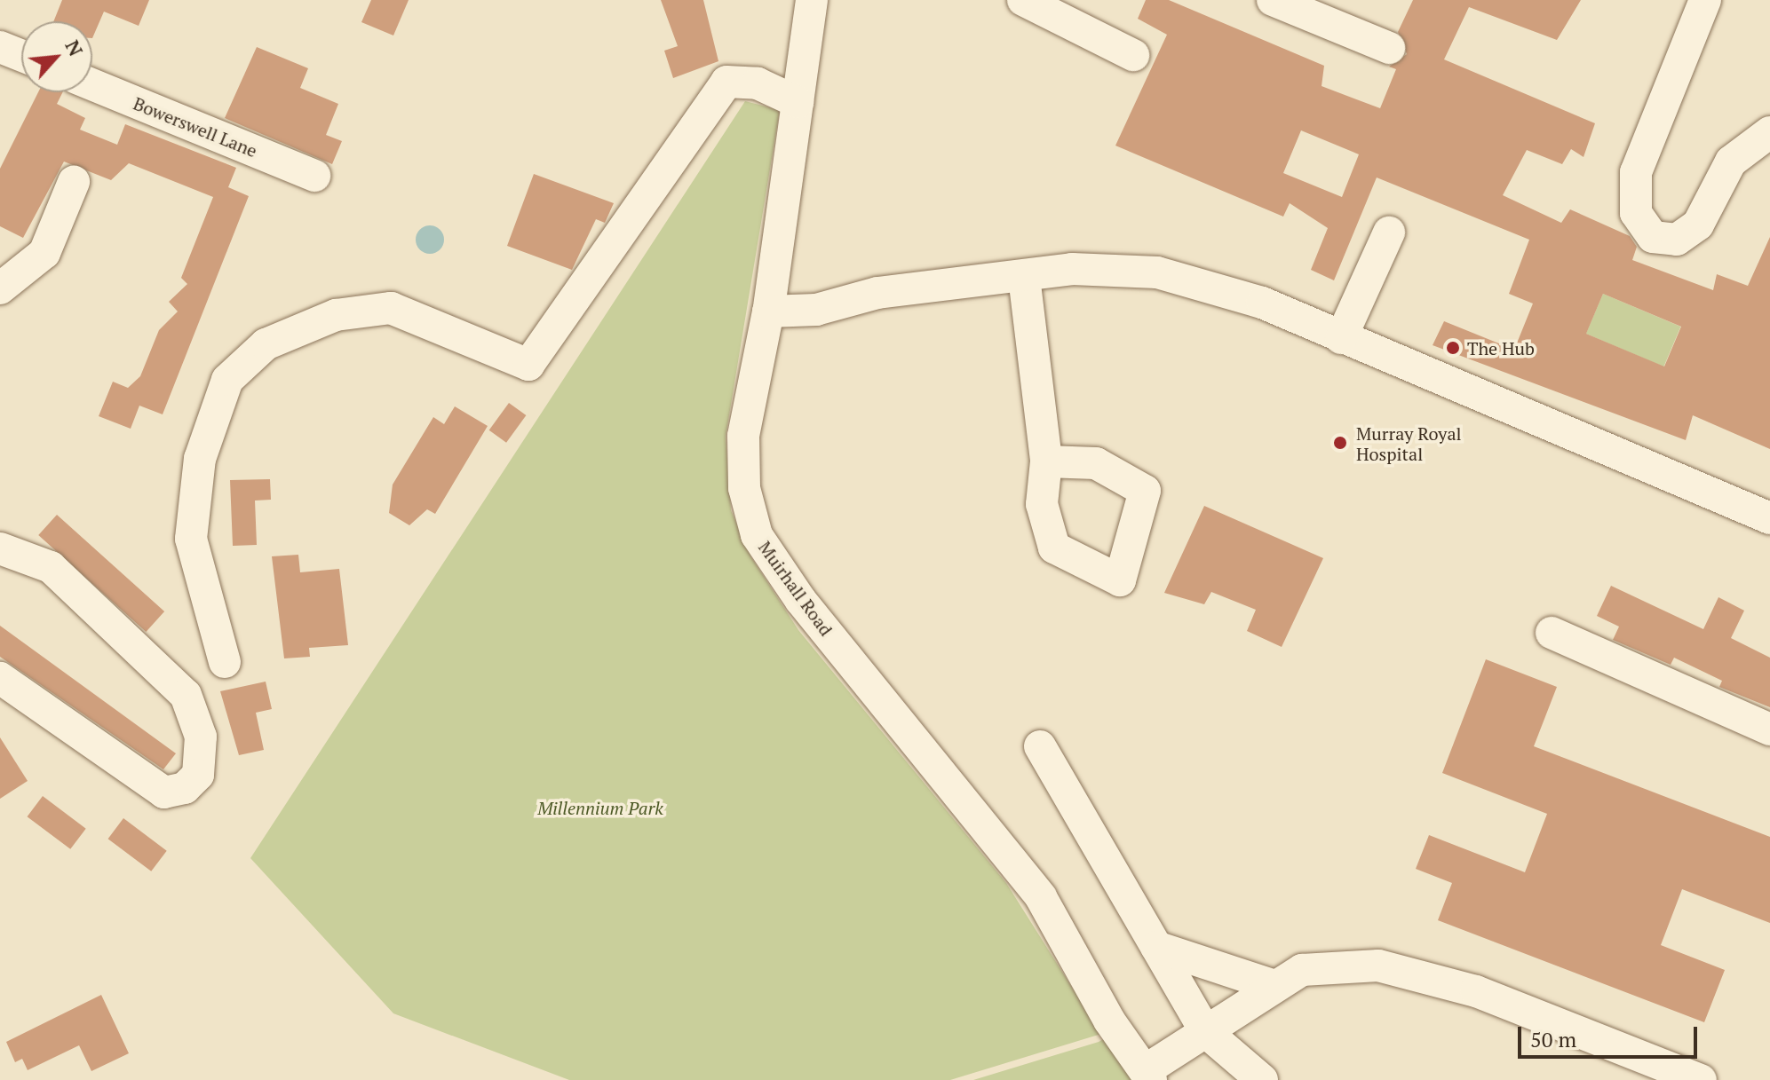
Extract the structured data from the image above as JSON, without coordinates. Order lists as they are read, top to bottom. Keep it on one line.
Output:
{"streets":{"street":["Bowerswell Lane","Muirhall Road"]},"parks":["Millennium Park"],"places":["The Hub","Murray Royal Hospital"],"scale_bar":"50 m","north":"top right"}
